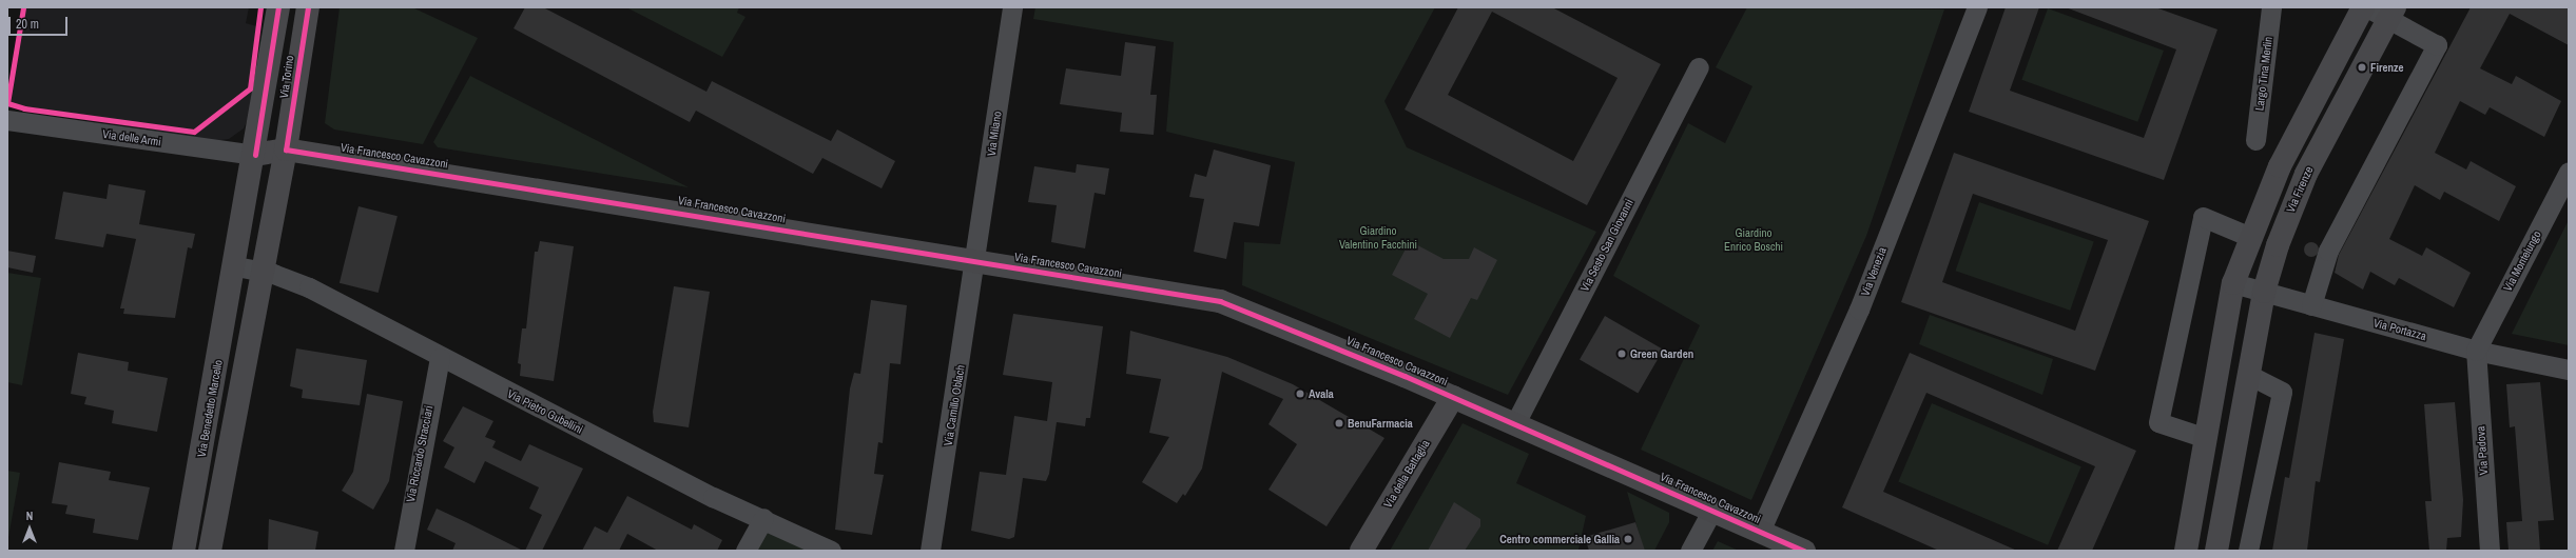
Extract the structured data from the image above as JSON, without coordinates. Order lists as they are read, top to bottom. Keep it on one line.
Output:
{"streets":{"street":["Largo Tina Merlin","Via Torino","Via Milano","Via delle Armi","Via Francesco Cavazzoni","Via Firenze","Via Sesto San Giovanni","Via Montelungo","Via Venezia","Via Portazza","Via Camillo Oblach","Via Benedetto Marcello","Via Pietro Gubellini","Via Padova","Via Riccardo Stracciari","Via della Battaglia"]},"crossings":[["Via Torino","Via delle Armi"],["Via Torino","Via Francesco Cavazzoni"],["Via Torino","Via Benedetto Marcello"],["Via Milano","Via Francesco Cavazzoni"],["Via Milano","Via Camillo Oblach"],["Via delle Armi","Via Benedetto Marcello"],["Via Francesco Cavazzoni","Via Sesto San Giovanni"],["Via Francesco Cavazzoni","Via Venezia"],["Via Francesco Cavazzoni","Via Camillo Oblach"],["Via Francesco Cavazzoni","Via della Battaglia"],["Via Firenze","Via Portazza"],["Via Montelungo","Via Portazza"],["Via Montelungo","Via Padova"],["Via Portazza","Via Padova"],["Via Pietro Gubellini","Via Riccardo Stracciari"]],"parks":["Giardino Valentino Facchini","Giardino Enrico Boschi"],"places":["Firenze","Green Garden","Avala","BenuFarmacia","Centro commerciale Gallia"],"scale_bar":"20 m","north":"top"}
